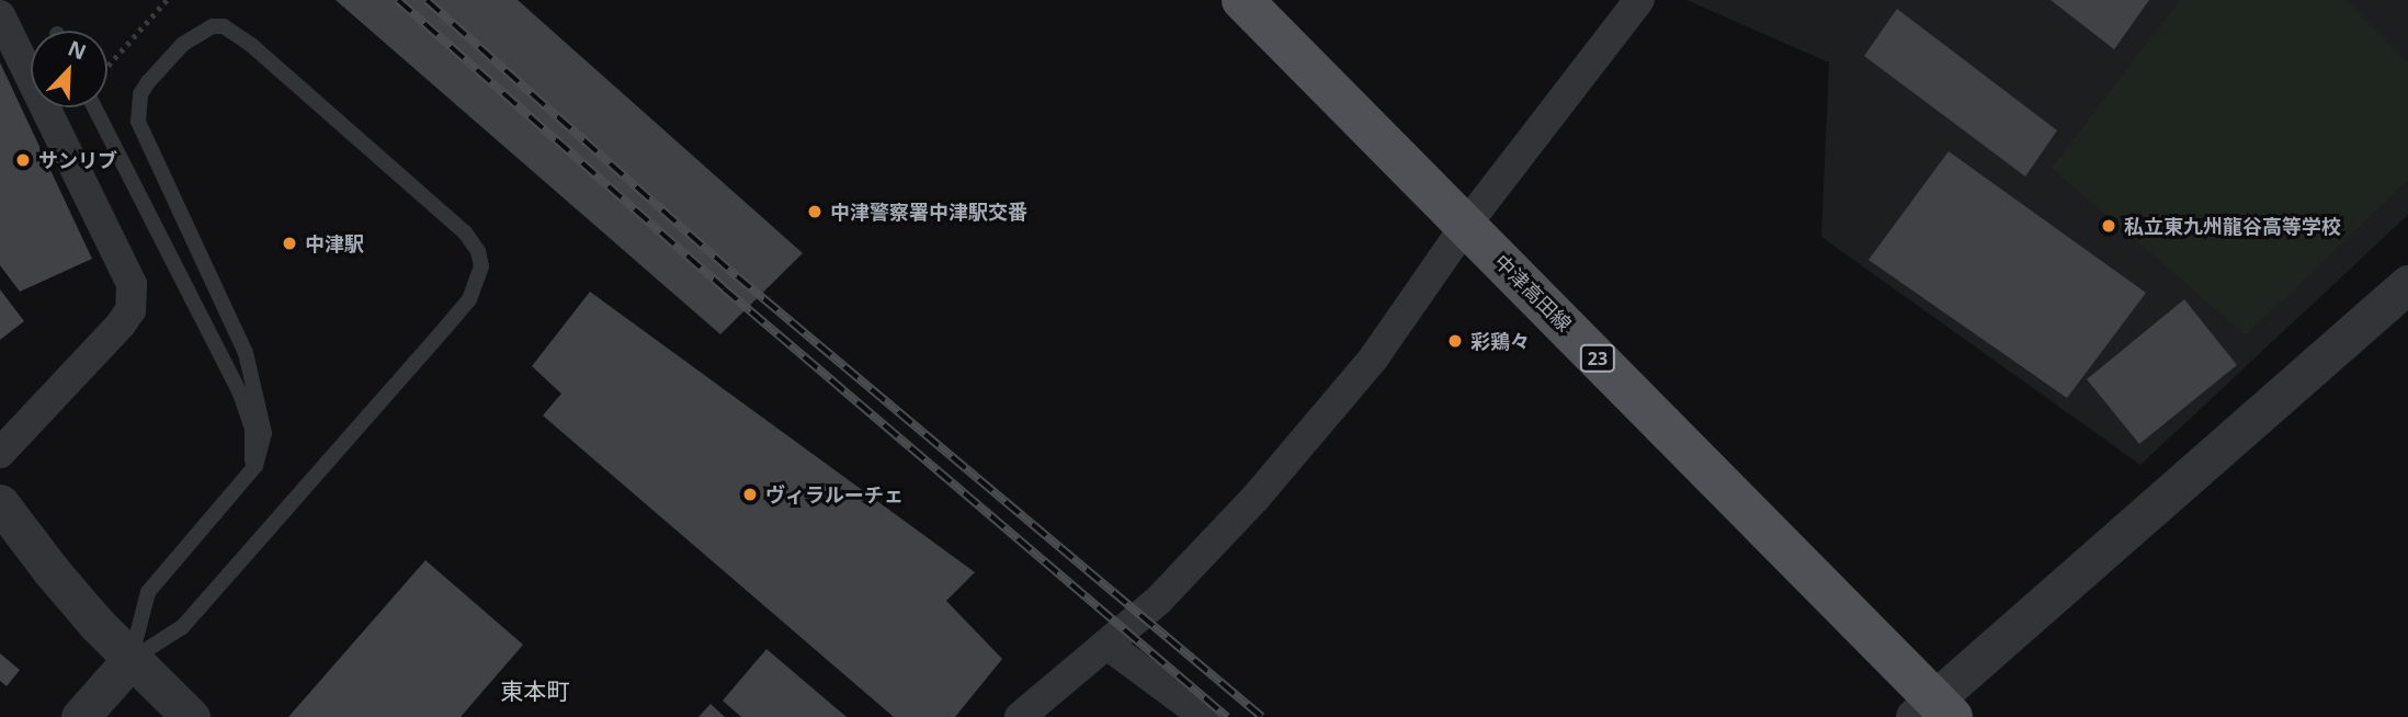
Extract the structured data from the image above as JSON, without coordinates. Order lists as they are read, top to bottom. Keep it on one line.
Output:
{"streets":{"main road":["中津高田線","23"]},"districts":["東本町"],"places":["サンリブ","中津警察署中津駅交番","私立東九州龍谷高等学校","中津駅","彩鶏々","ヴィラルーチェ"],"north":"top right"}
